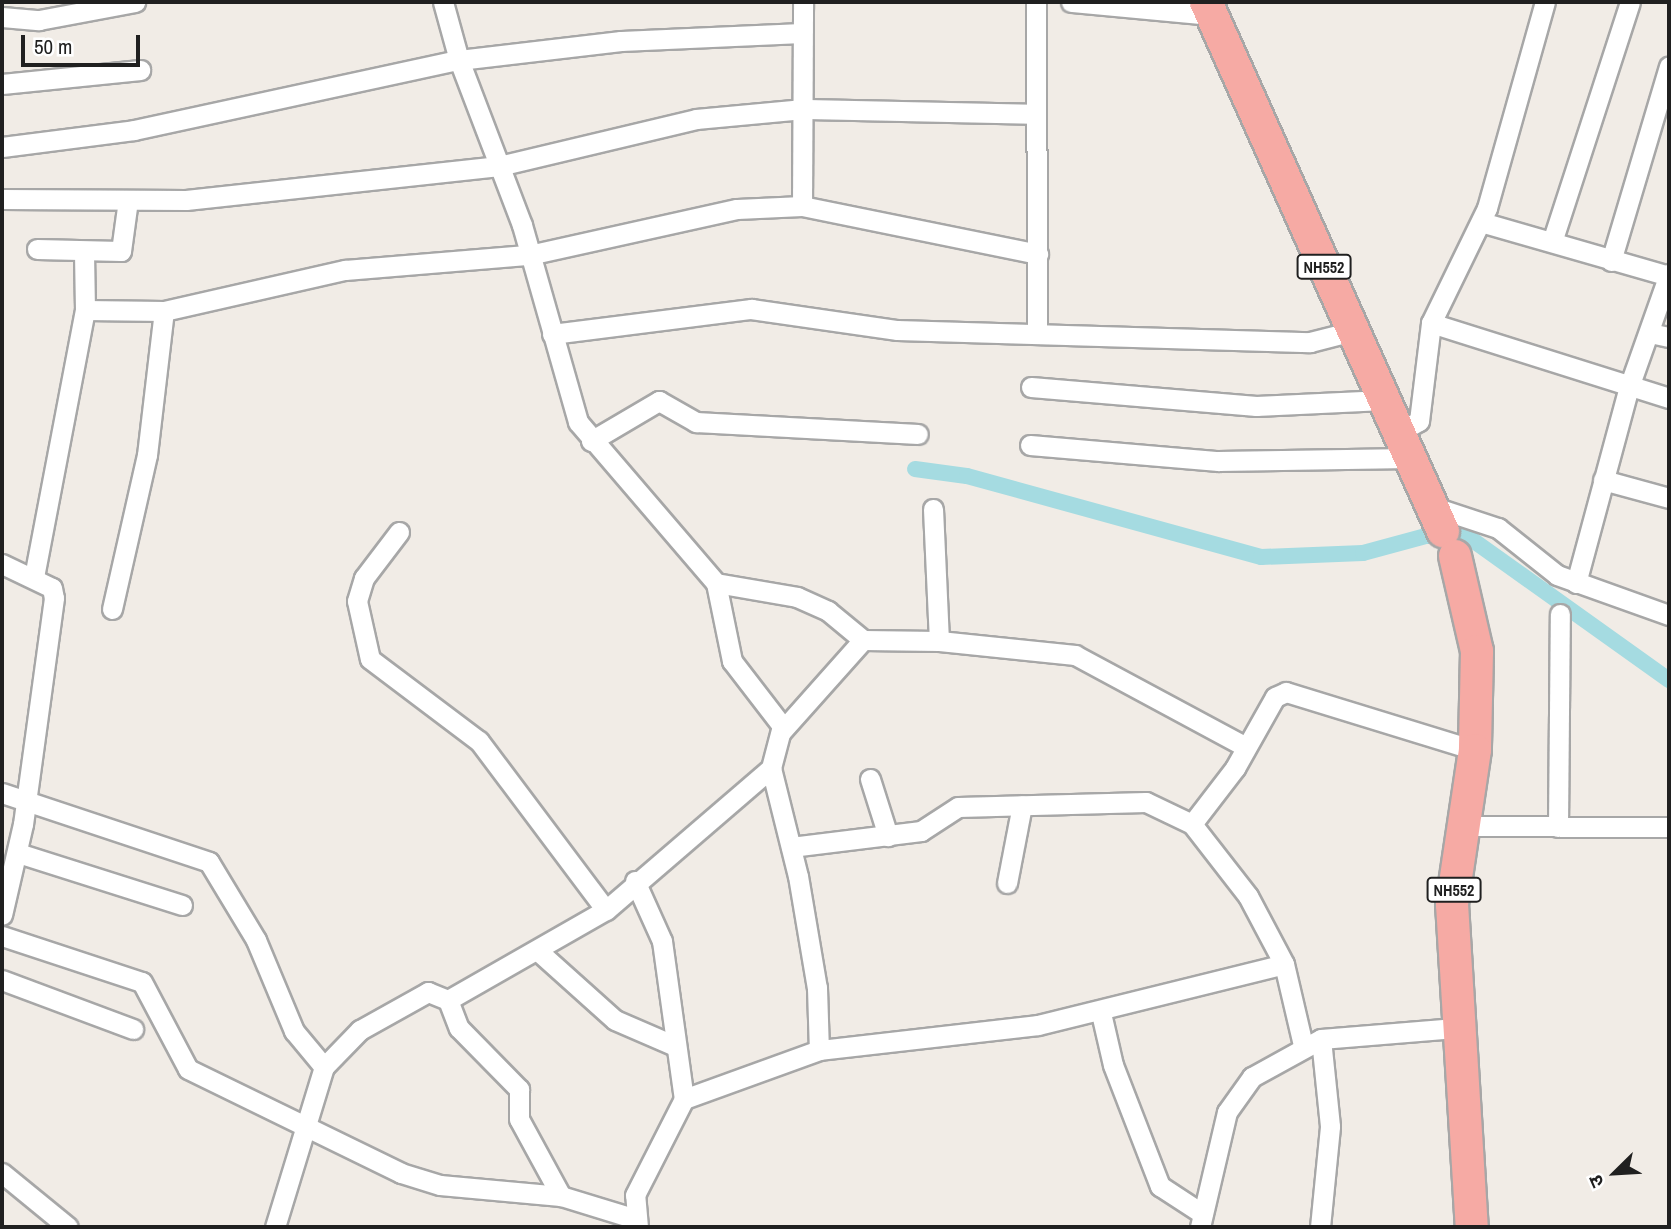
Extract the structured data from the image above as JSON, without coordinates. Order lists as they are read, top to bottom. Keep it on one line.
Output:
{"streets":{"highway":["NH552"]},"scale_bar":"50 m","north":"bottom left"}
